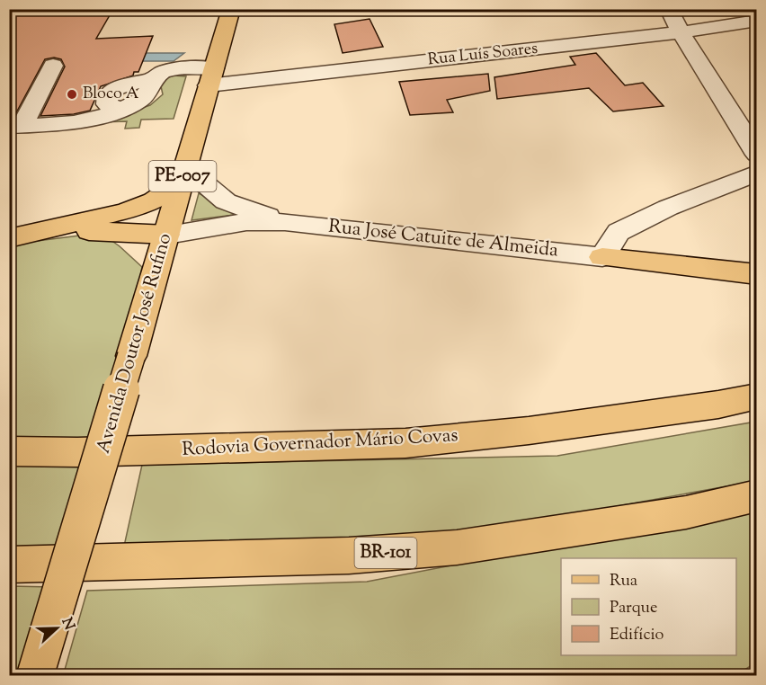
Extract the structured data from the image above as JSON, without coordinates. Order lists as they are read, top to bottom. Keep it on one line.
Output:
{"streets":{"main road":["PE-007","Avenida Doutor José Rufino","Rodovia Governador Mário Covas","BR-101"],"street":["Rua Luís Soares","Rua José Catuite de Almeida"]},"crossings":[["Rua Luís Soares","Avenida Doutor José Rufino"],["Rua José Catuite de Almeida","Avenida Doutor José Rufino"]],"places":["Bloco A"],"legend":["Rua","Parque","Edifício"],"north":"right"}
